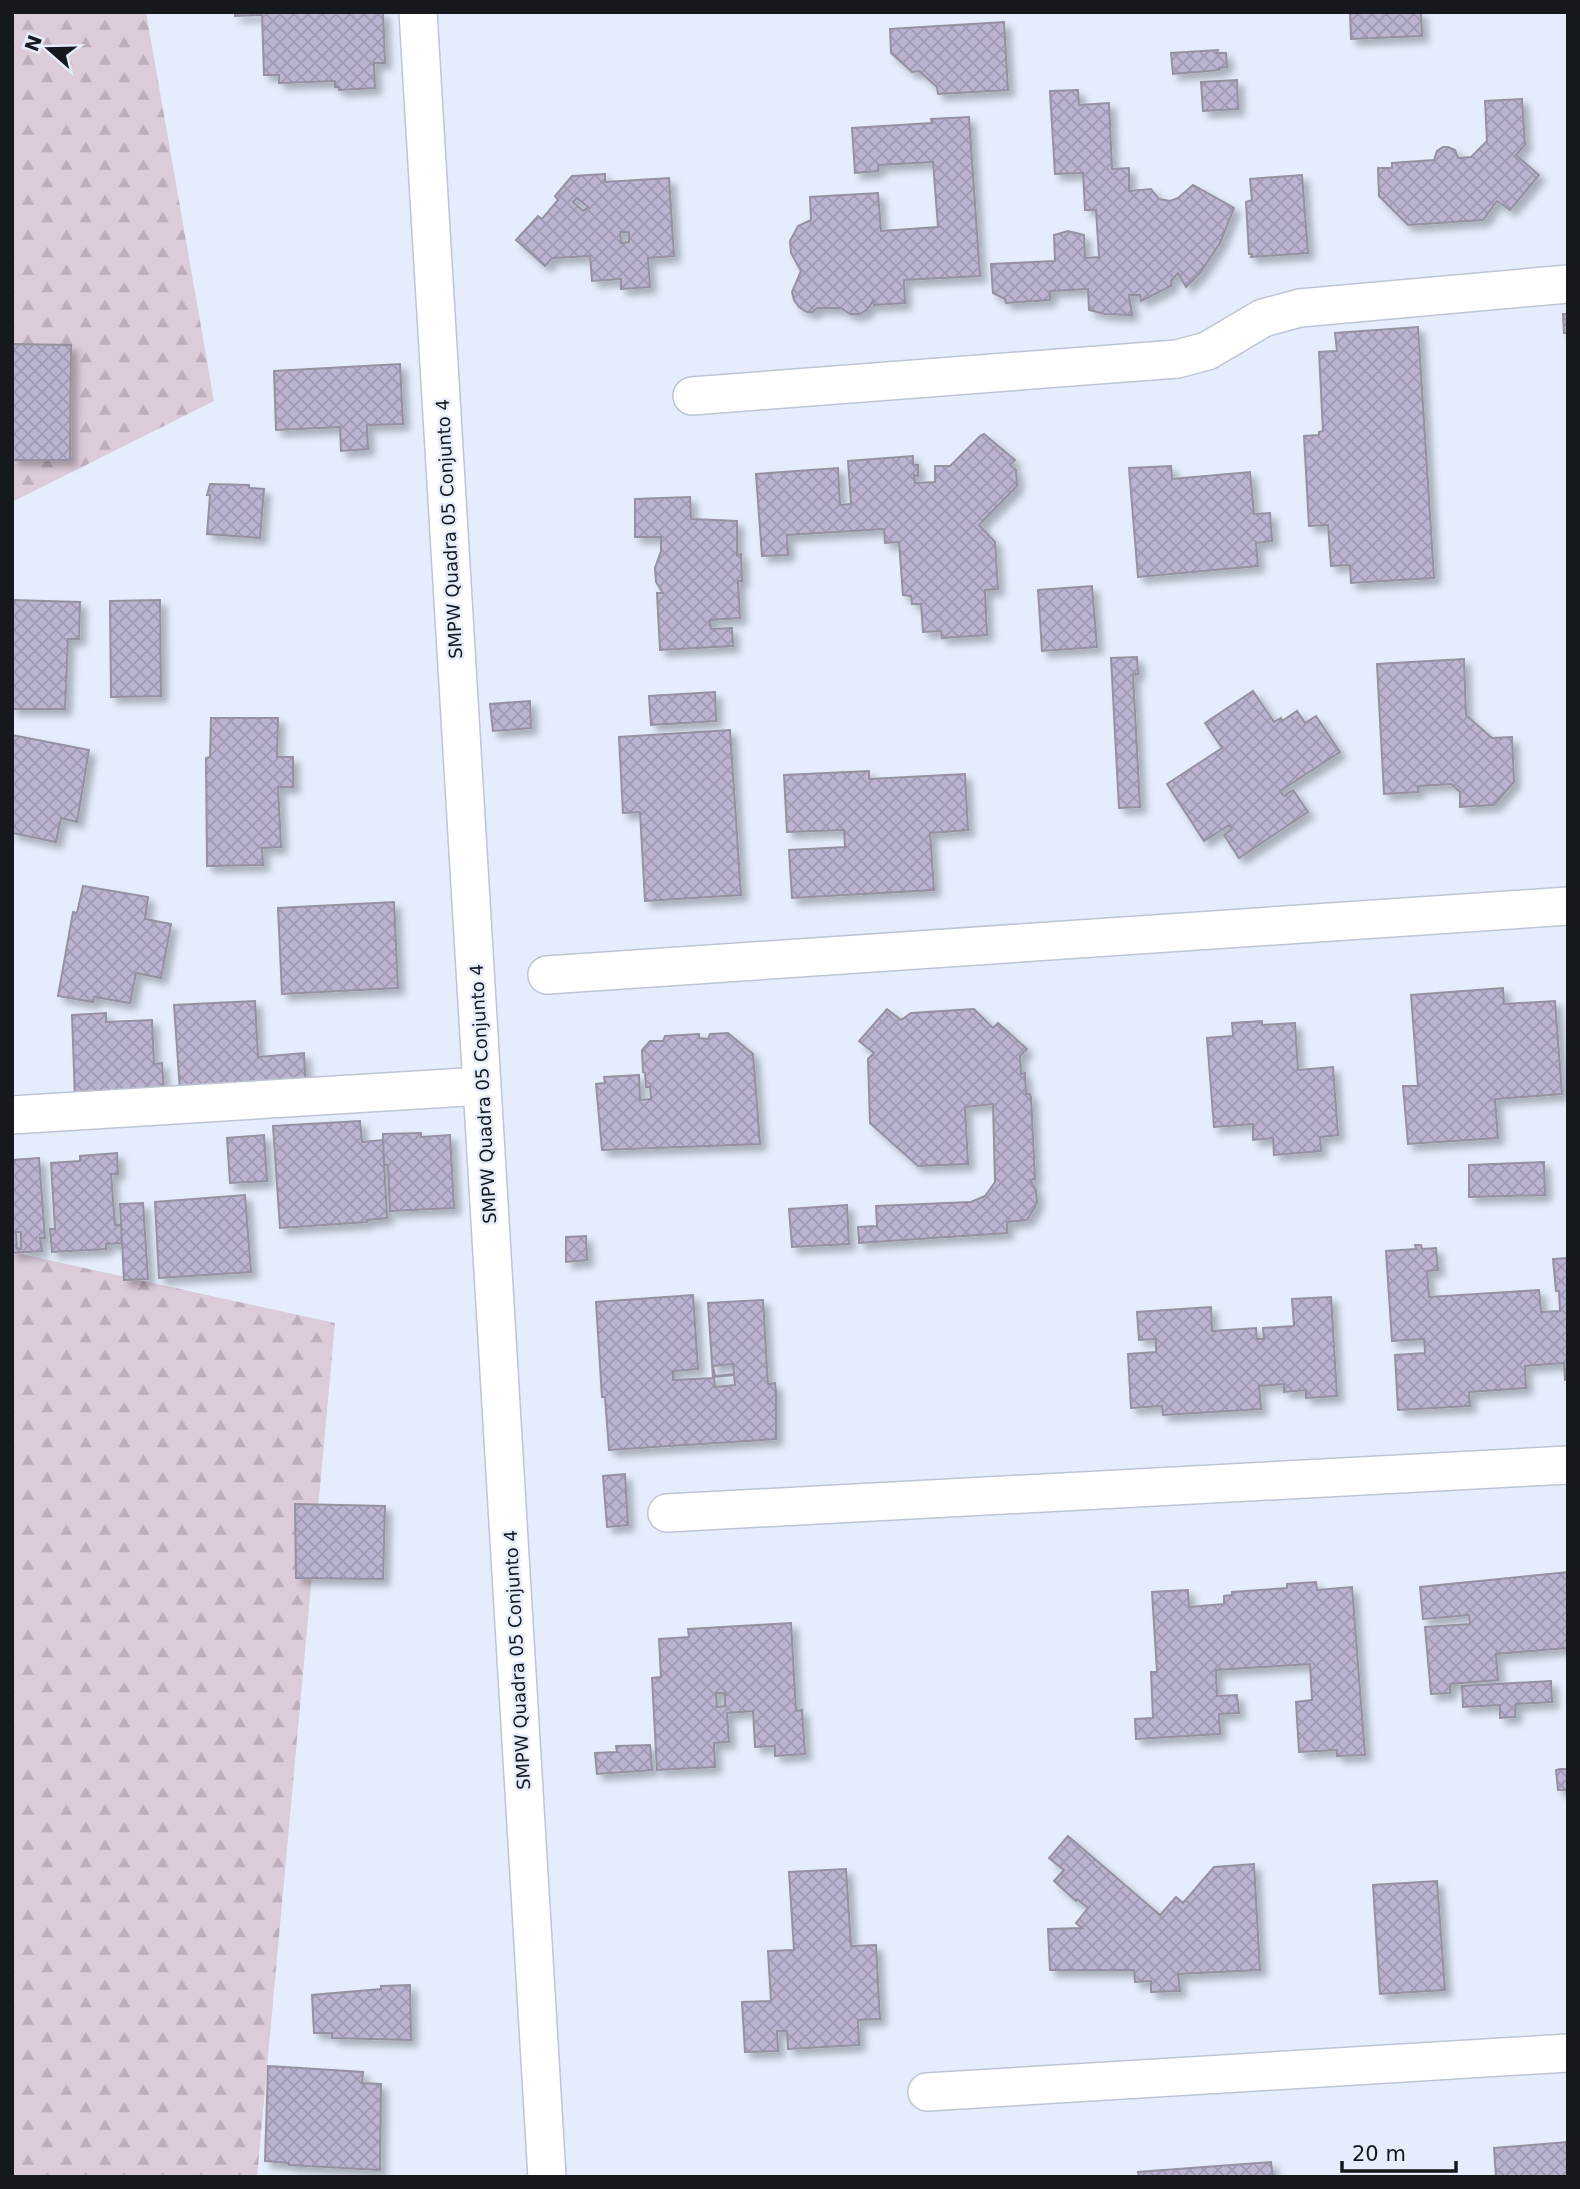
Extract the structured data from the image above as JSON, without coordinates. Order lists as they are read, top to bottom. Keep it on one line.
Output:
{"streets":{"street":["SMPW Quadra 05 Conjunto 4"]},"scale_bar":"20 m","north":"left"}
